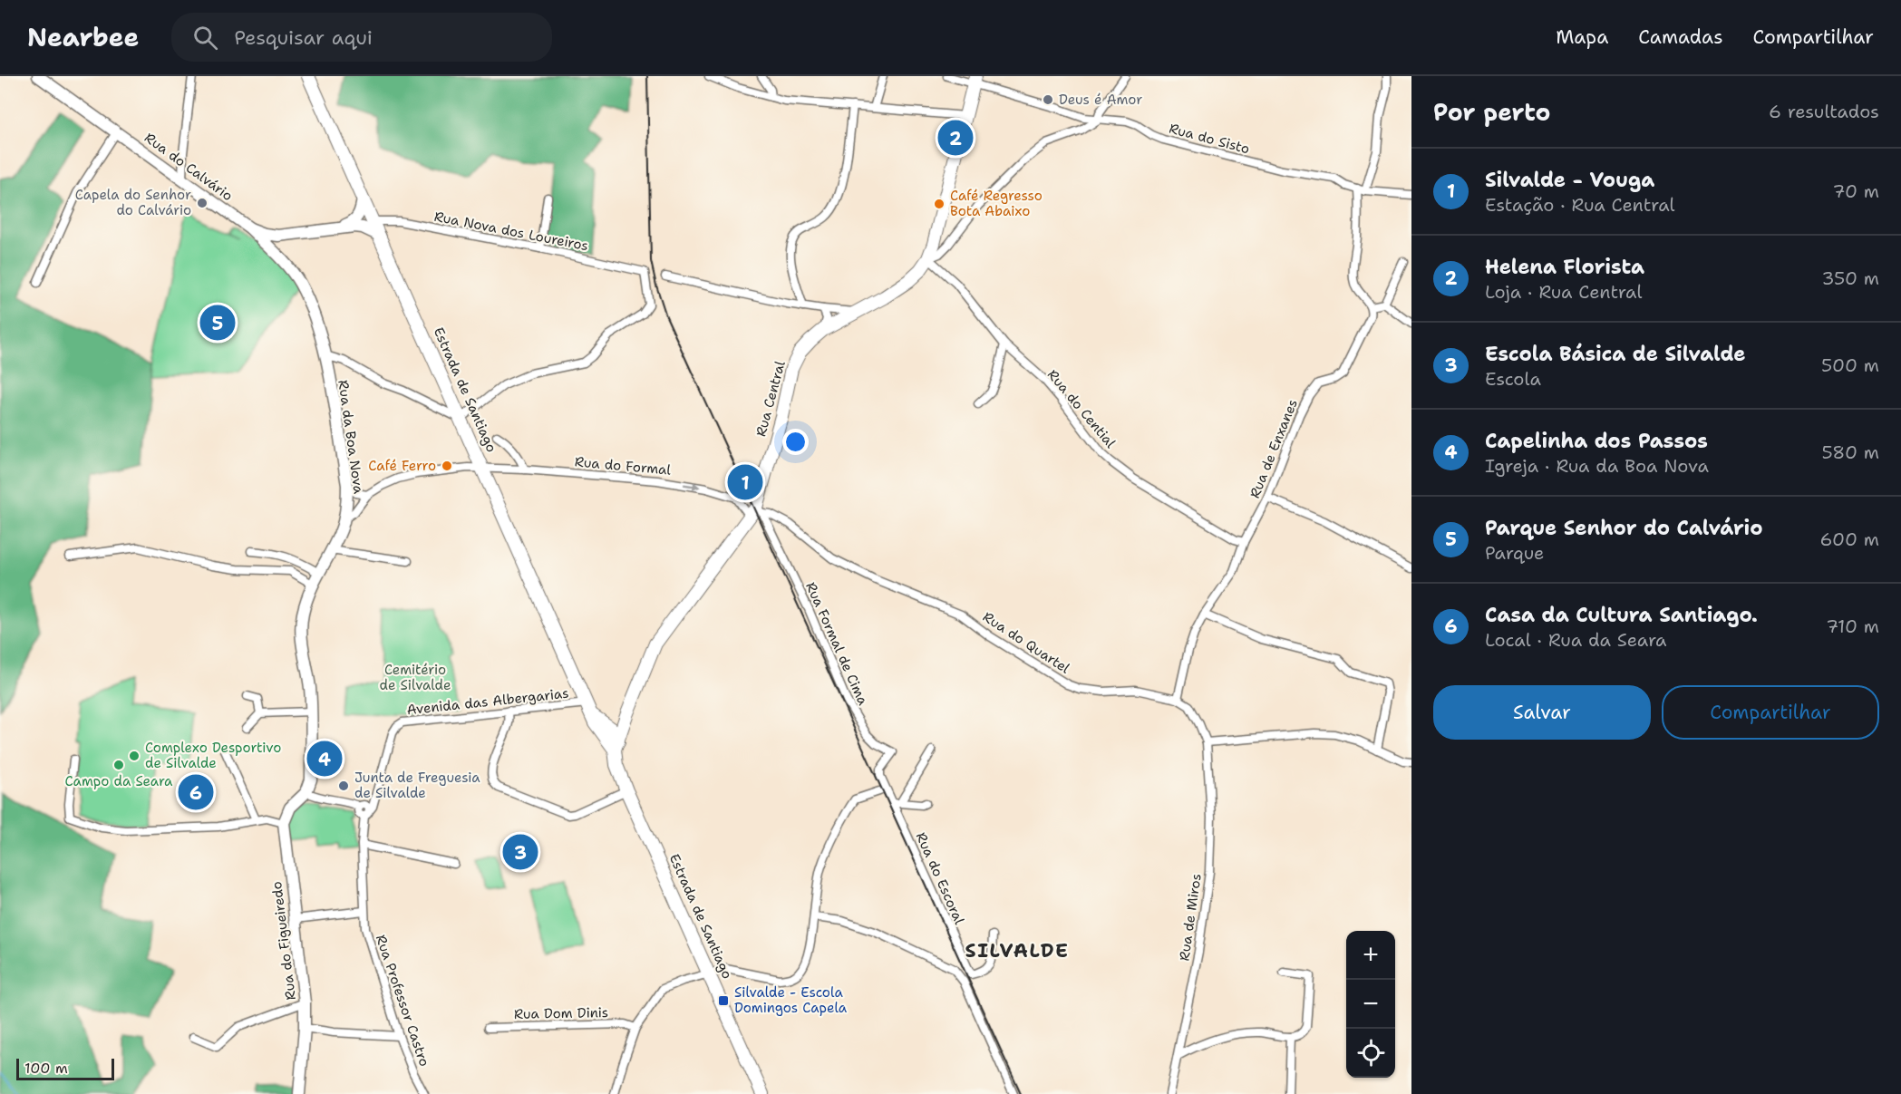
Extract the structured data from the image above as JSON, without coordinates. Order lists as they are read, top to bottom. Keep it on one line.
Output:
{"streets":{"main road":["Rua do Calvário","Estrada de Santiago","Rua Central","Rua da Boa Nova","Rua do Figueiredo"],"street":["Rua do Sisto","Rua Nova dos Loureiros","Rua do Cential","Rua de Enxanes","Rua do Formal","Rua do Quartel","Rua Formal de Cima","Avenida das Albergarias","Rua do Escoral","Rua de Miros","Rua Professor Castro","Rua Dom Dinis"]},"crossings":[["Rua do Sisto","Rua Central"],["Rua do Calvário","Rua da Boa Nova"],["Rua Nova dos Loureiros","Estrada de Santiago"],["Estrada de Santiago","Rua Central"],["Estrada de Santiago","Rua do Formal"],["Estrada de Santiago","Avenida das Albergarias"],["Rua Central","Rua do Cential"],["Rua Central","Rua do Formal"],["Rua Central","Rua do Quartel"],["Rua Central","Rua Formal de Cima"],["Rua do Cential","Rua de Enxanes"],["Rua de Enxanes","Rua do Quartel"],["Rua do Formal","Rua do Quartel"],["Rua do Formal","Rua Formal de Cima"],["Rua do Quartel","Rua Formal de Cima"],["Rua Formal de Cima","Rua do Escoral"],["Avenida das Albergarias","Rua Professor Castro"]],"one_way":["Rua do Formal"],"districts":["SILVALDE"],"parks":["Cemitério de Silvalde"],"places":{"other":["Deus é Amor","Capela do Senhor do Calvário","Café Regresso Bota Abaixo","Café Ferro","Complexo Desportivo de Silvalde","Campo da Seara","Junta de Freguesia de Silvalde"],"transit":["Silvalde - Escola Domingos Capela"]},"scale_bar":"100 m","page":{"header":"Nearbee","search":"Pesquisar aqui","nav":["Mapa","Camadas","Compartilhar"],"heading":["Por perto","6 resultados"],"pins":["2","5","1","4","6","3"],"list":[{"mark":"1","name":"Silvalde - Vouga","note":"Estação · Rua Central","value":"70 m"},{"mark":"2","name":"Helena Florista","note":"Loja · Rua Central","value":"350 m"},{"mark":"3","name":"Escola Básica de Silvalde","note":"Escola","value":"500 m"},{"mark":"4","name":"Capelinha dos Passos","note":"Igreja · Rua da Boa Nova","value":"580 m"},{"mark":"5","name":"Parque Senhor do Calvário","note":"Parque","value":"600 m"},{"mark":"6","name":"Casa da Cultura Santiago.","note":"Local · Rua da Seara","value":"710 m"}],"buttons":["Salvar","Compartilhar"],"map_buttons":["+","−"],"scale":"100 m"}}
